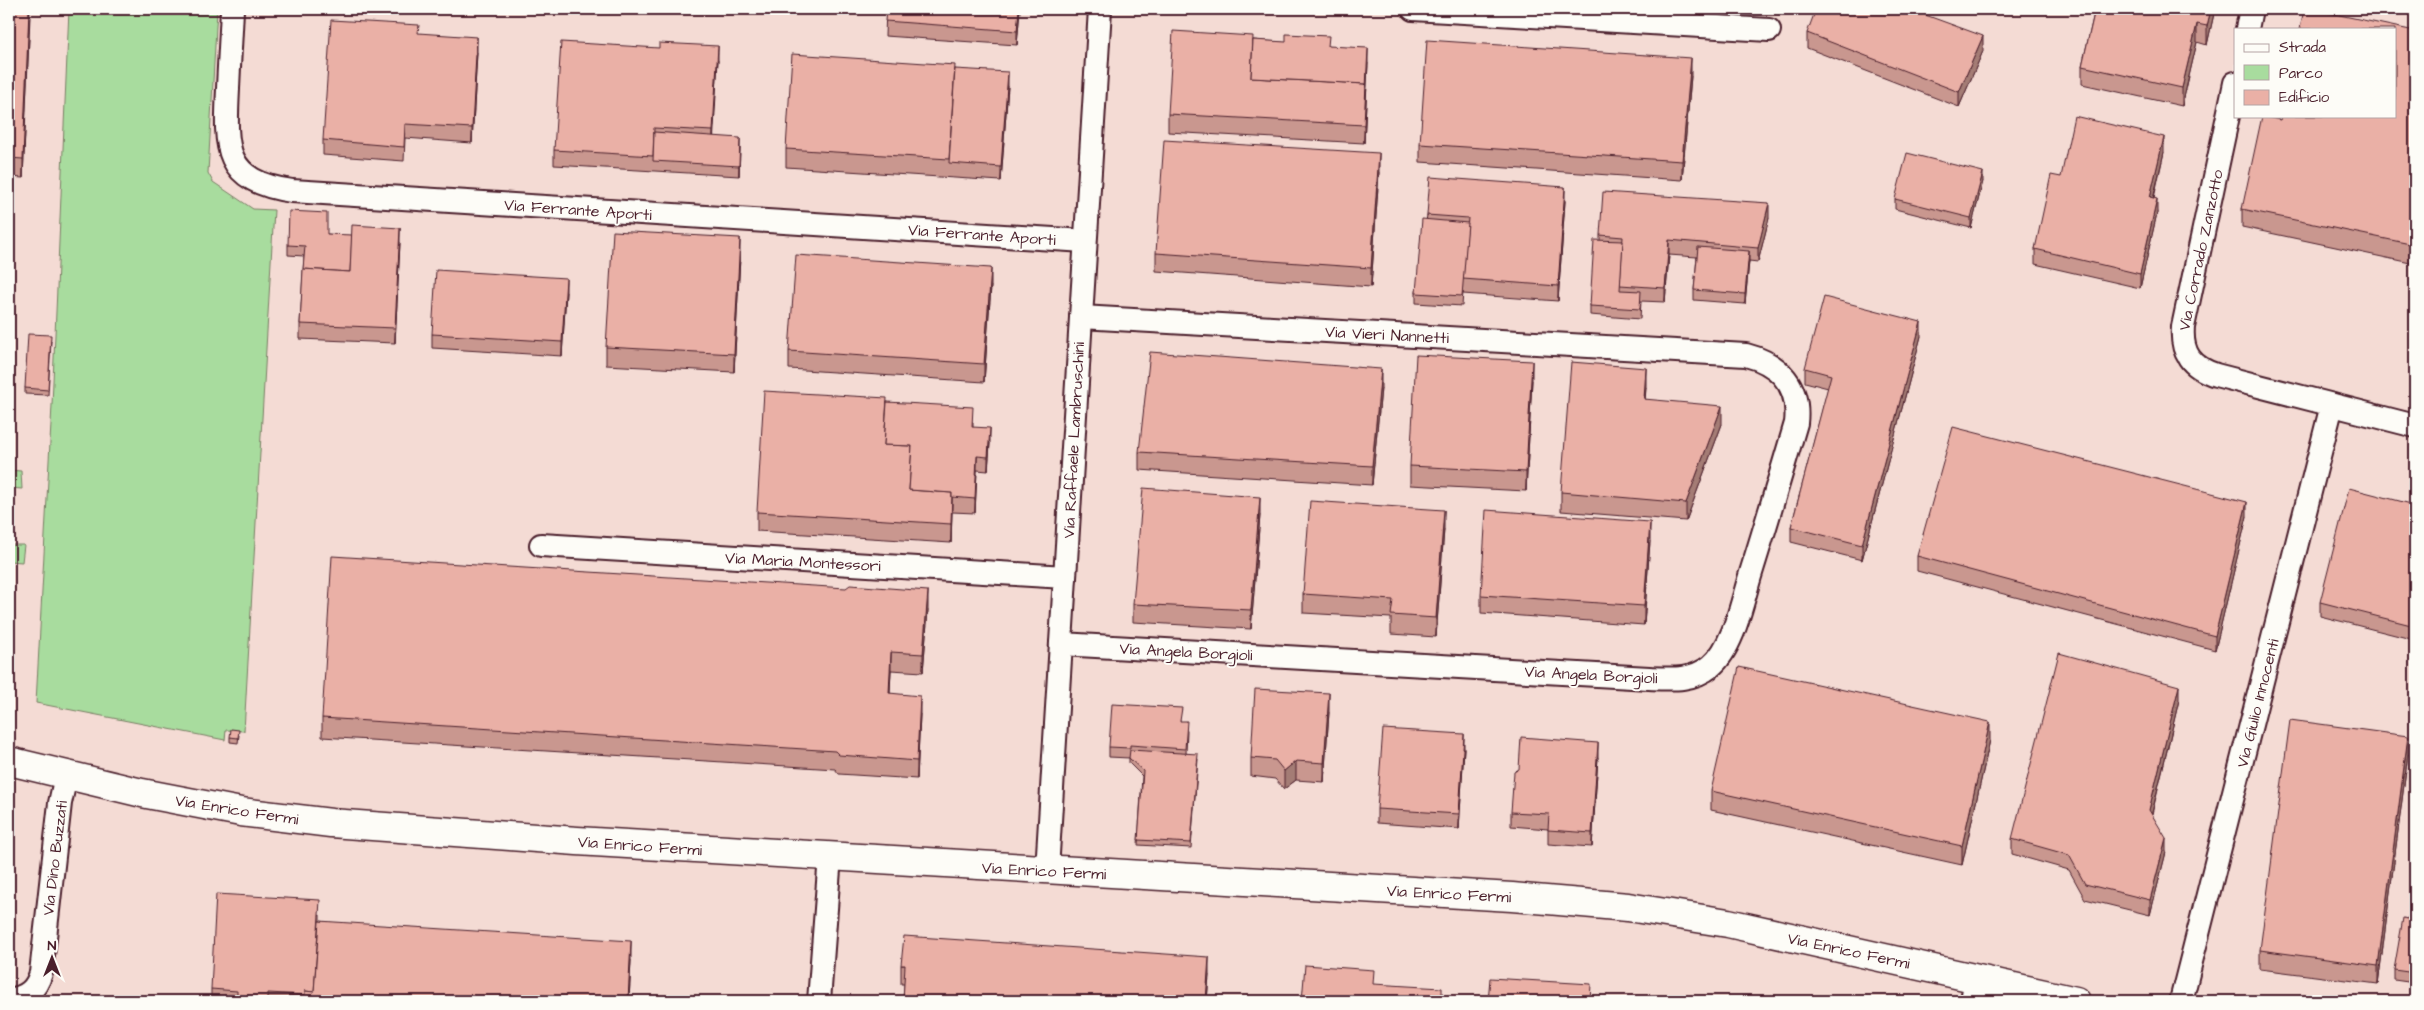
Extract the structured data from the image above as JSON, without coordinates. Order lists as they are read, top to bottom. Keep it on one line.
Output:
{"streets":{"street":["Via Ferrante Aporti","Via Corrado Zanzotto","Via Vieri Nannetti","Via Raffaele Lambruschini","Via Maria Montessori","Via Angela Borgioli","Via Giulio Innocenti","Via Enrico Fermi","Via Dino Buzzati"]},"crossings":[["Via Ferrante Aporti","Via Raffaele Lambruschini"],["Via Corrado Zanzotto","Via Giulio Innocenti"],["Via Vieri Nannetti","Via Raffaele Lambruschini"],["Via Vieri Nannetti","Via Angela Borgioli"],["Via Raffaele Lambruschini","Via Maria Montessori"],["Via Raffaele Lambruschini","Via Angela Borgioli"],["Via Raffaele Lambruschini","Via Enrico Fermi"],["Via Enrico Fermi","Via Dino Buzzati"]],"legend":["Strada","Parco","Edificio"],"north":"top"}
